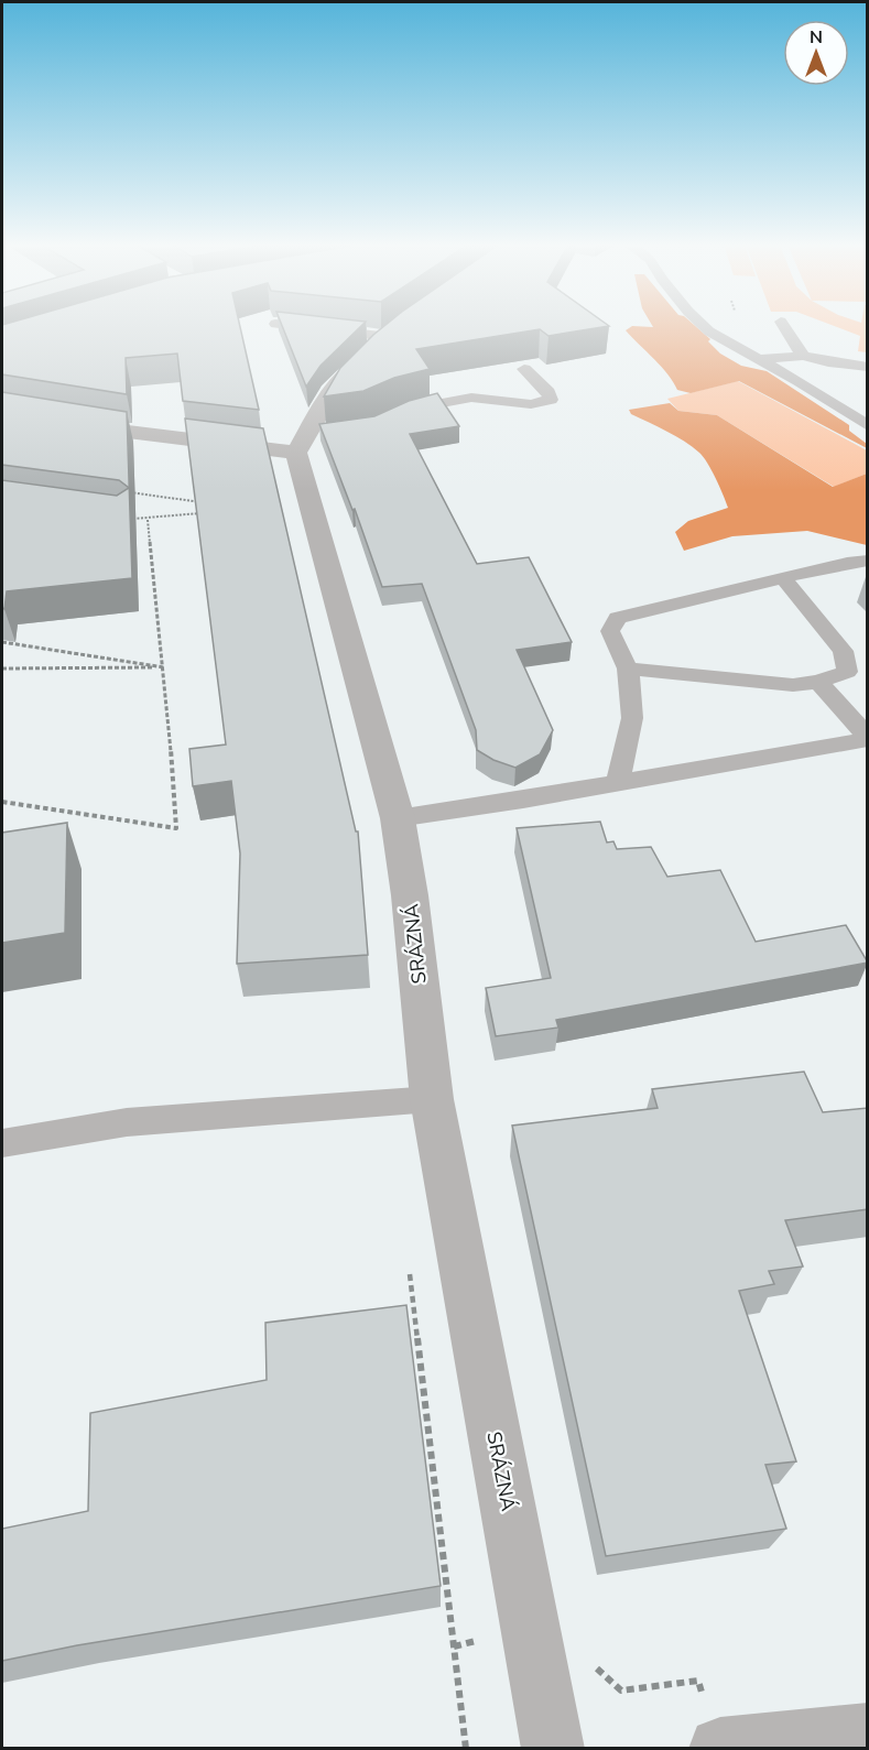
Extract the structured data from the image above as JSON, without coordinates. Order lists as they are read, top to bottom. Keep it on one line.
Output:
{"streets":{"street":["SRÁZNÁ"]},"north":"top"}
